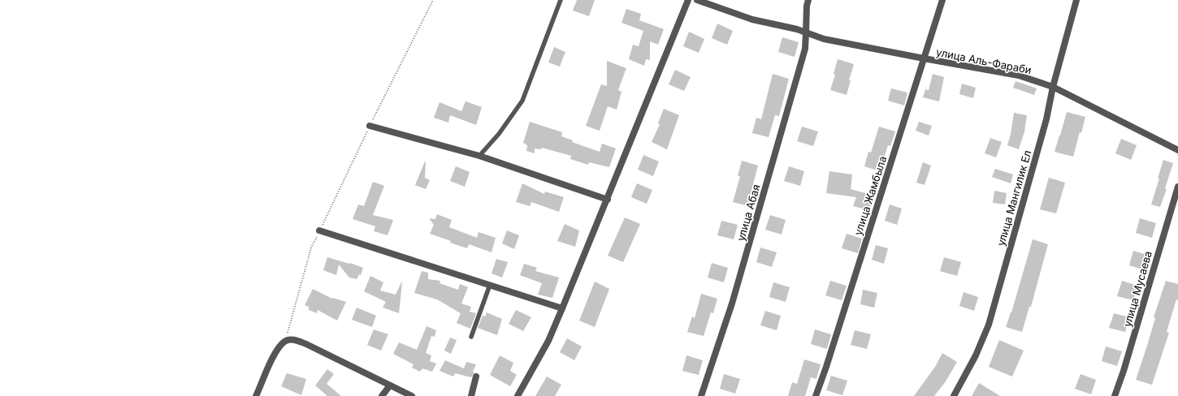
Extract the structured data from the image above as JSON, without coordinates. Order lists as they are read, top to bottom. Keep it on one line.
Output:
{"streets":{"street":["улица Аль-Фараби","улица Жамбыла","улица Мангилик Ел","улица Абая","улица Мусаева"]},"crossings":[["улица Аль-Фараби","улица Жамбыла"],["улица Аль-Фараби","улица Мангилик Ел"],["улица Аль-Фараби","улица Абая"]]}
